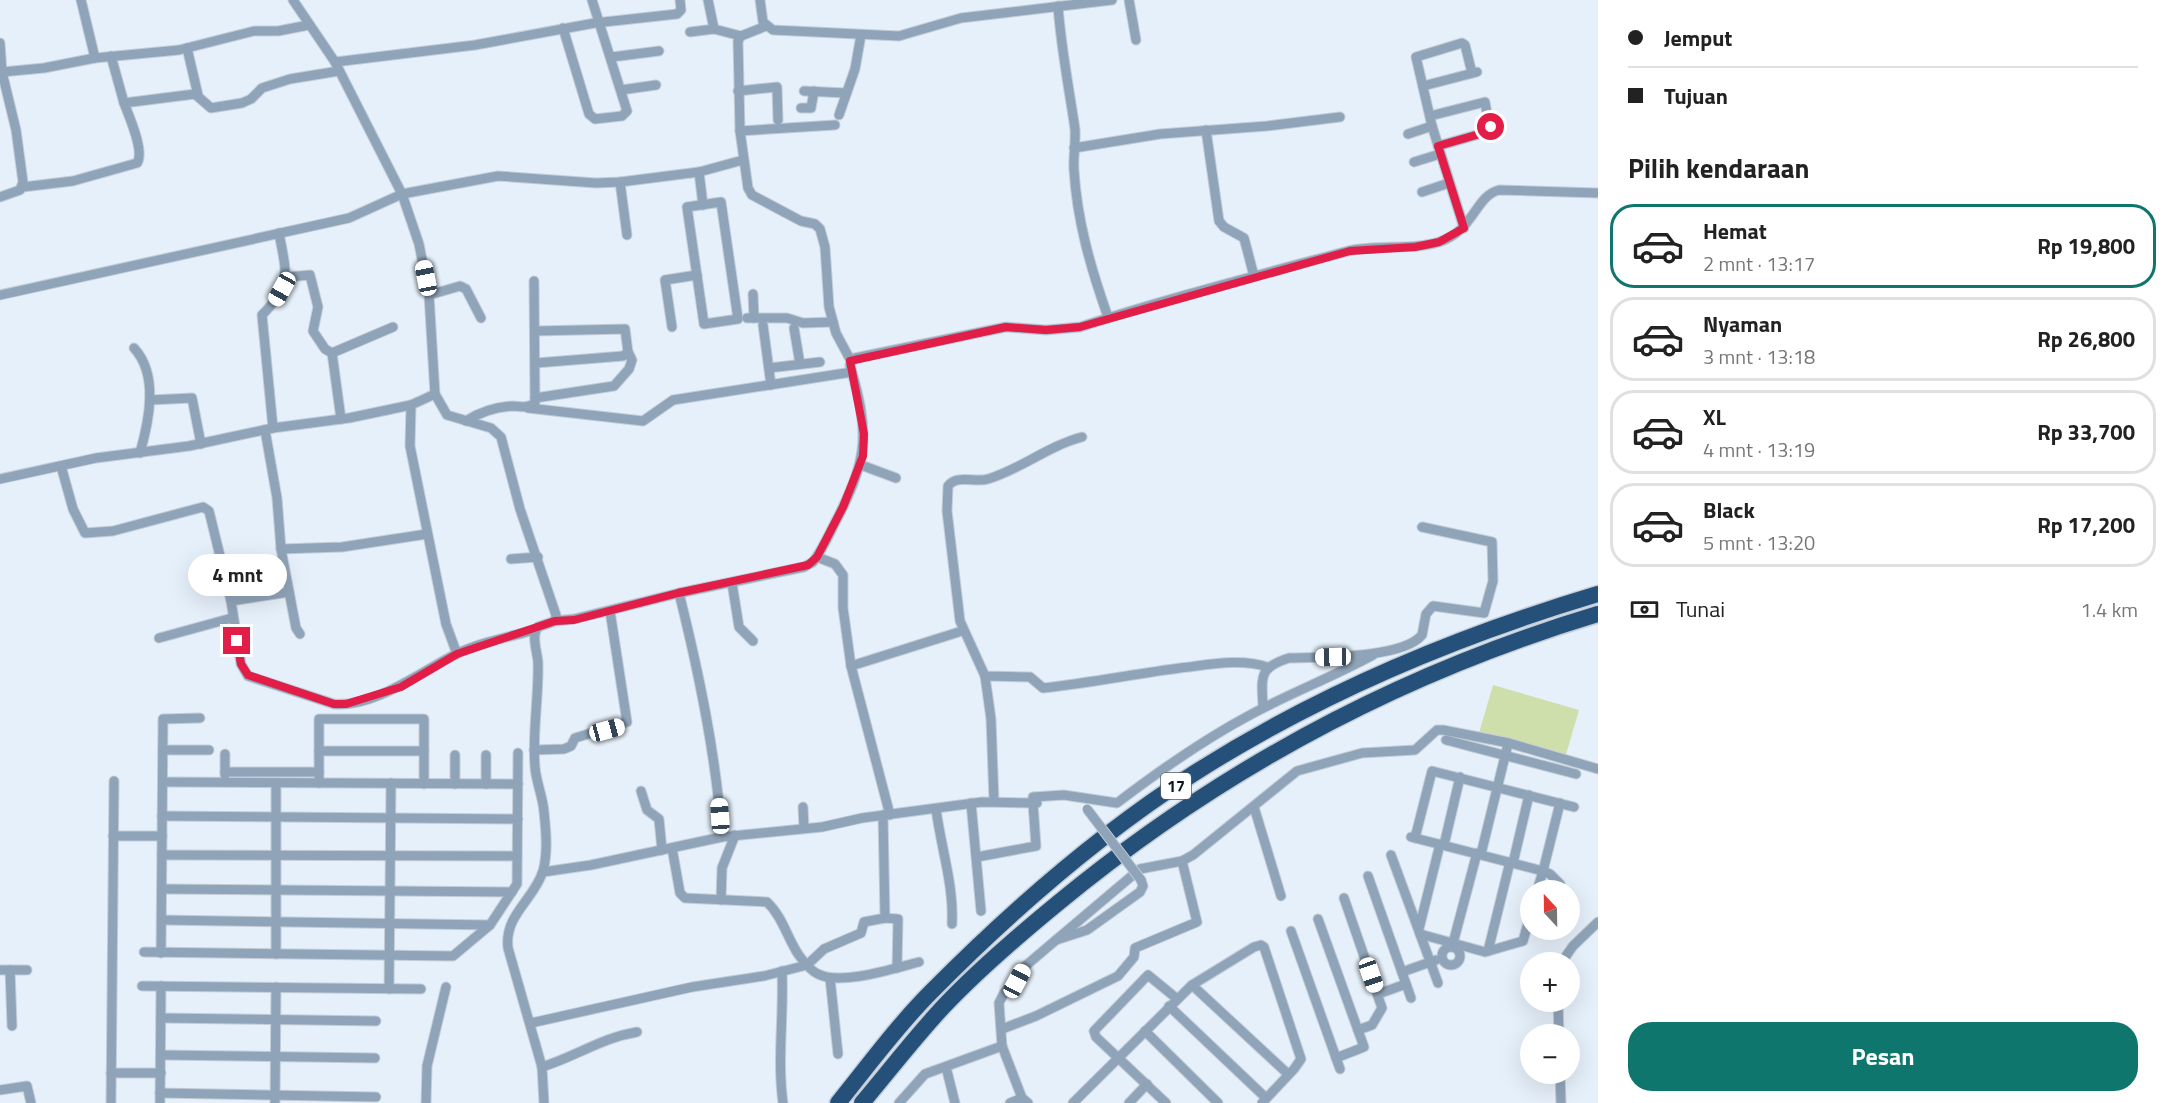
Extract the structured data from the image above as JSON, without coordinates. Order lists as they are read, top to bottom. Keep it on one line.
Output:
{"streets":{"highway":["17"]},"north":"top","page":{"banner":["Jemput","Tujuan"],"heading":"Pilih kendaraan","list":[{"name":"Hemat","note":"2 mnt · 13:17","value":"Rp 19,800"},{"name":"Nyaman","note":"3 mnt · 13:18","value":"Rp 26,800"},{"name":"XL","note":"4 mnt · 13:19","value":"Rp 33,700"},{"name":"Black","note":"5 mnt · 13:20","value":"Rp 17,200"}],"bubble":"4 mnt","pay":["Tunai","1.4 km"],"map_buttons":["+","−"],"buttons":"Pesan"}}
